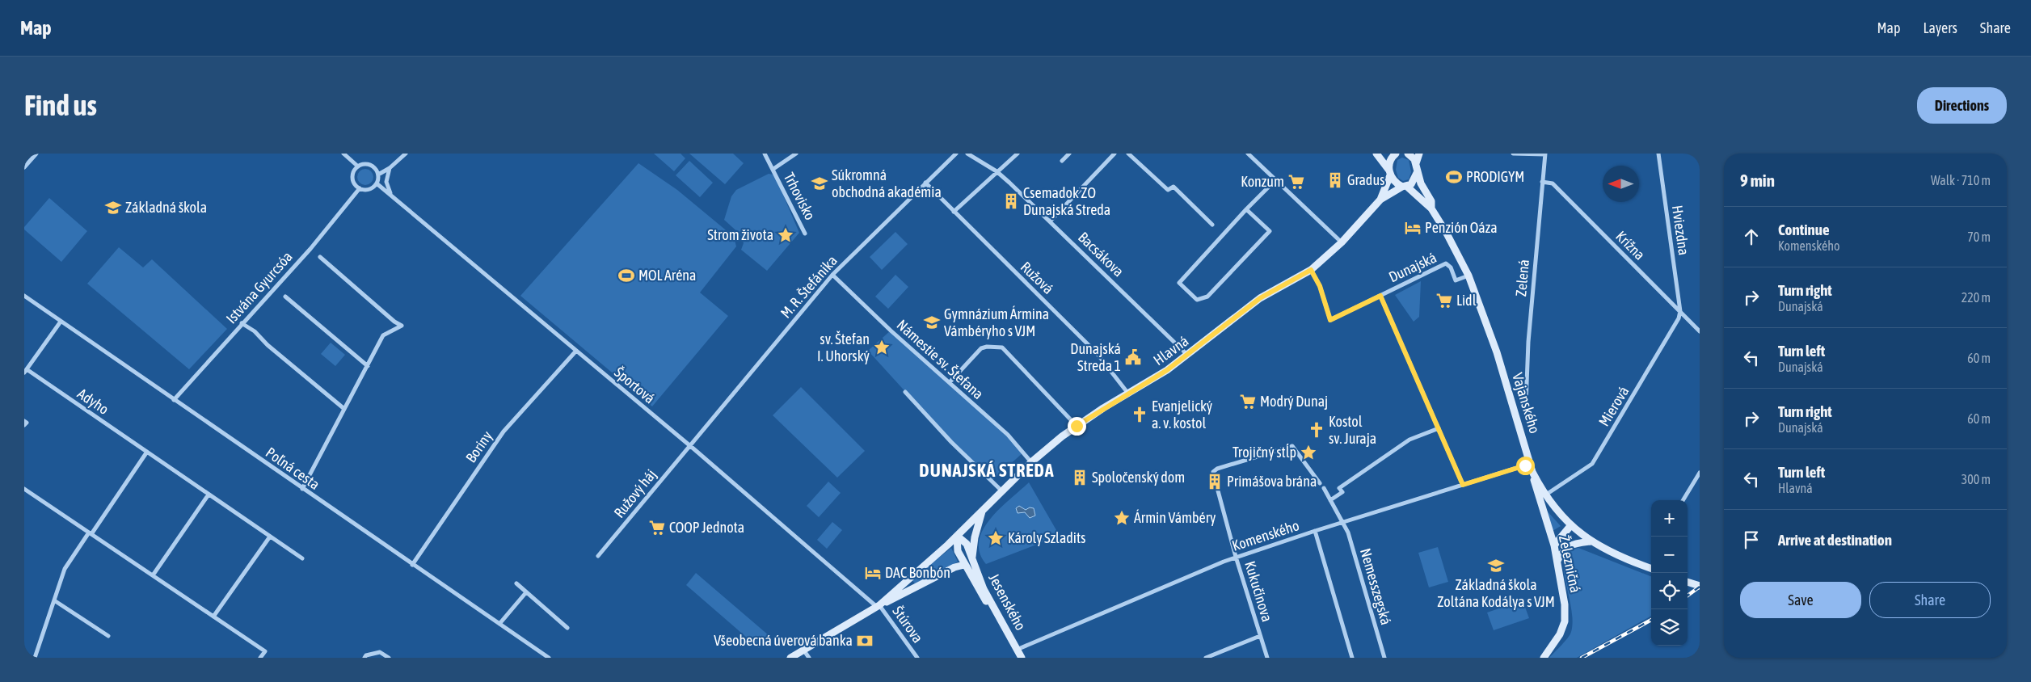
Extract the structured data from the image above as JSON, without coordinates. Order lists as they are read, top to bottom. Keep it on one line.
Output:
{"streets":{"main road":["Hlavná","Vajanského","Železničná","Jesenského"],"street":["Trhovisko","Hviezdna","Krížna","Bacsákova","Dunajská","Ružová","Zelená","M. R. Štefánika","Istvána Gyurcsóa","Námestie sv. Štefana","Športová","Adyho","Mierová","Boriny","Poľná cesta","Ružový háj","Komenského","Nemesszegská","Kukučínova","Štúrova"]},"crossings":[["Hviezdna","Krížna"],["Hviezdna","Mierová"],["Krížna","Zelená"],["Krížna","Mierová"],["Bacsákova","Hlavná"],["Dunajská","Hlavná"],["Dunajská","Vajanského"],["Dunajská","Komenského"],["Ružová","M. R. Štefánika"],["Ružová","Hlavná"],["M. R. Štefánika","Námestie sv. Štefana"],["M. R. Štefánika","Športová"],["M. R. Štefánika","Ružový háj"],["Istvána Gyurcsóa","Športová"],["Istvána Gyurcsóa","Poľná cesta"],["Hlavná","Námestie sv. Štefana"],["Hlavná","Športová"],["Hlavná","Jesenského"],["Hlavná","Štúrova"],["Športová","Boriny"],["Športová","Ružový háj"],["Športová","Štúrova"],["Vajanského","Mierová"],["Vajanského","Komenského"],["Vajanského","Železničná"],["Boriny","Poľná cesta"],["Komenského","Nemesszegská"],["Komenského","Kukučínova"],["Komenského","Jesenského"]],"districts":["DUNAJSKÁ STREDA"],"places":{"sports":["PRODIGYM","MOL Aréna"],"building":["Gradus","Csemadok ZO Dunajská Streda","Spoločenský dom","Primášova brána"],"supermarket":["Konzum","Lidl","Modrý Dunaj","COOP Jednota"],"school or university":["Súkromná obchodná akadémia","Základná škola","Gymnázium Ármina Vámbéryho s VJM","Základná škola Zoltána Kodálya s VJM"],"hotel":["Penzión Oáza","DAC Bonbón"],"place":["Strom života","sv. Štefan I. Uhorský","Trojičný stĺp","Ármin Vámbéry","Károly Szladits"],"public building":["Dunajská Streda 1"],"church":["Evanjelický a. v. kostol","Kostol sv. Juraja"],"bank":["Všeobecná úverová banka"]},"north":"left","page":{"header":"Map","nav":["Map","Layers","Share"],"buttons":["Directions",["Save","Share"]],"title":"Find us","heading":["9 min","Walk · 710 m"],"list":[["Continue","Komenského","70 m"],["Turn right","Dunajská","220 m"],["Turn left","Dunajská","60 m"],["Turn right","Dunajská","60 m"],["Turn left","Hlavná","300 m"],"Arrive at destination"],"map_buttons":["+","−"]}}
